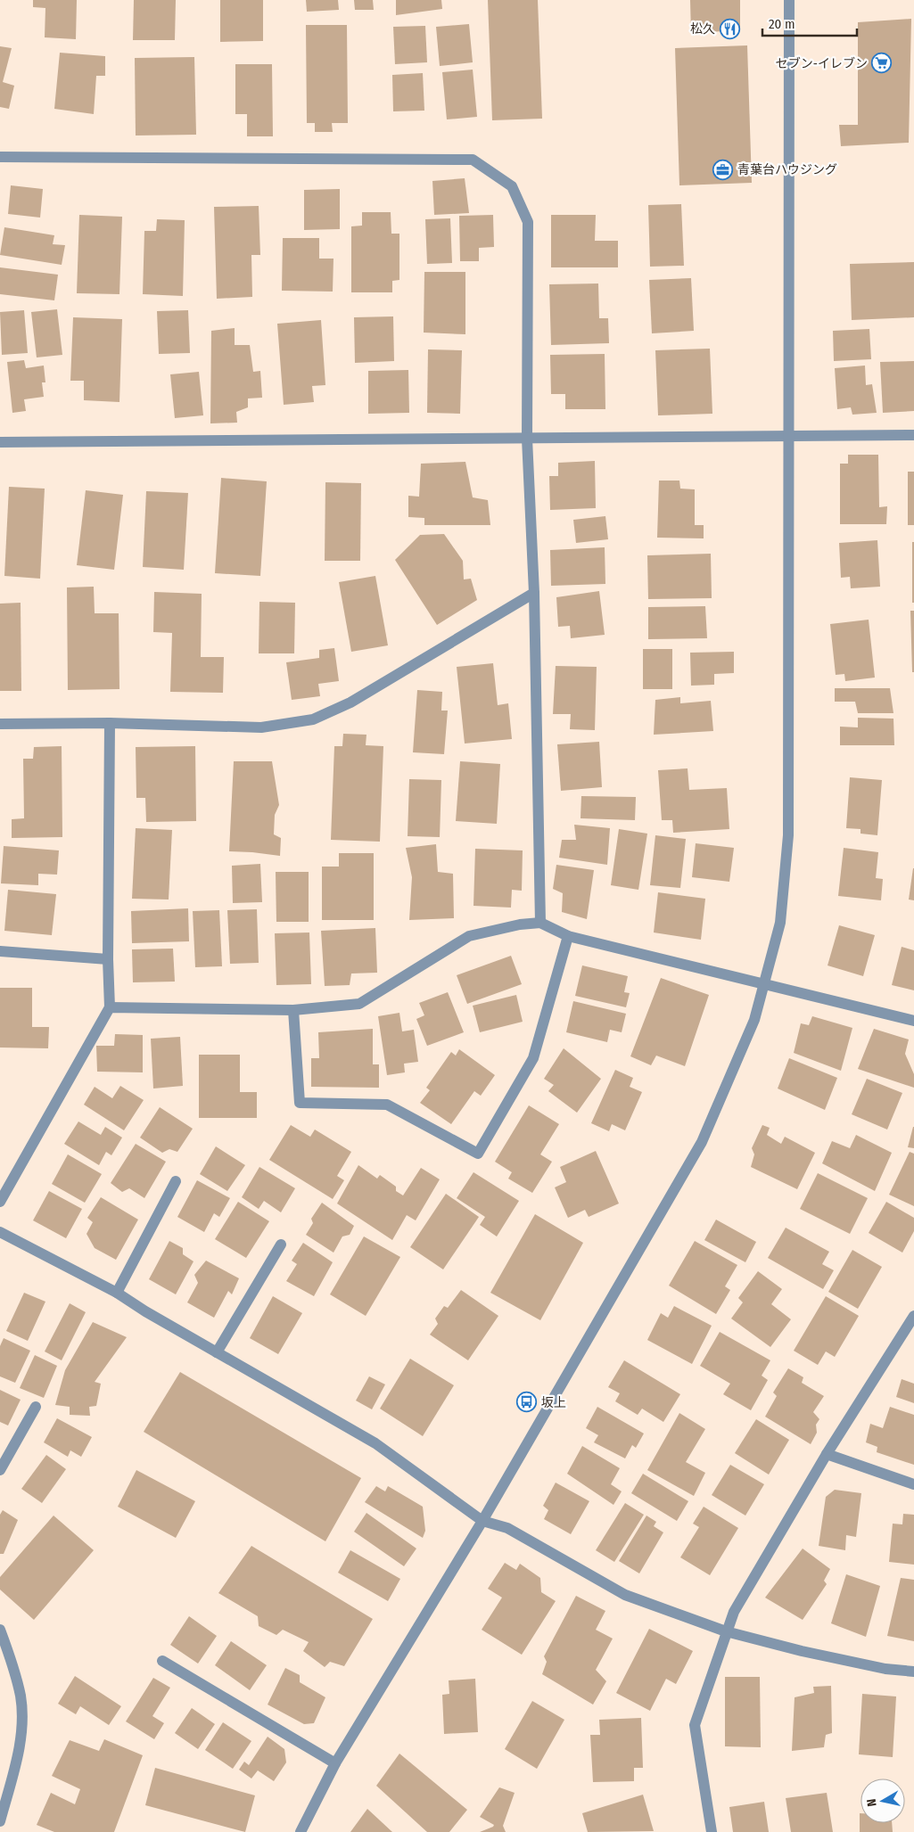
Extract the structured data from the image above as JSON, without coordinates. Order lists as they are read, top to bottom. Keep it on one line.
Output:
{"places":{"restaurant":["松久"],"supermarket":["セブン-イレブン"],"office":["青葉台ハウジング"],"bus stop":["坂上"]},"scale_bar":"20 m","north":"left"}
